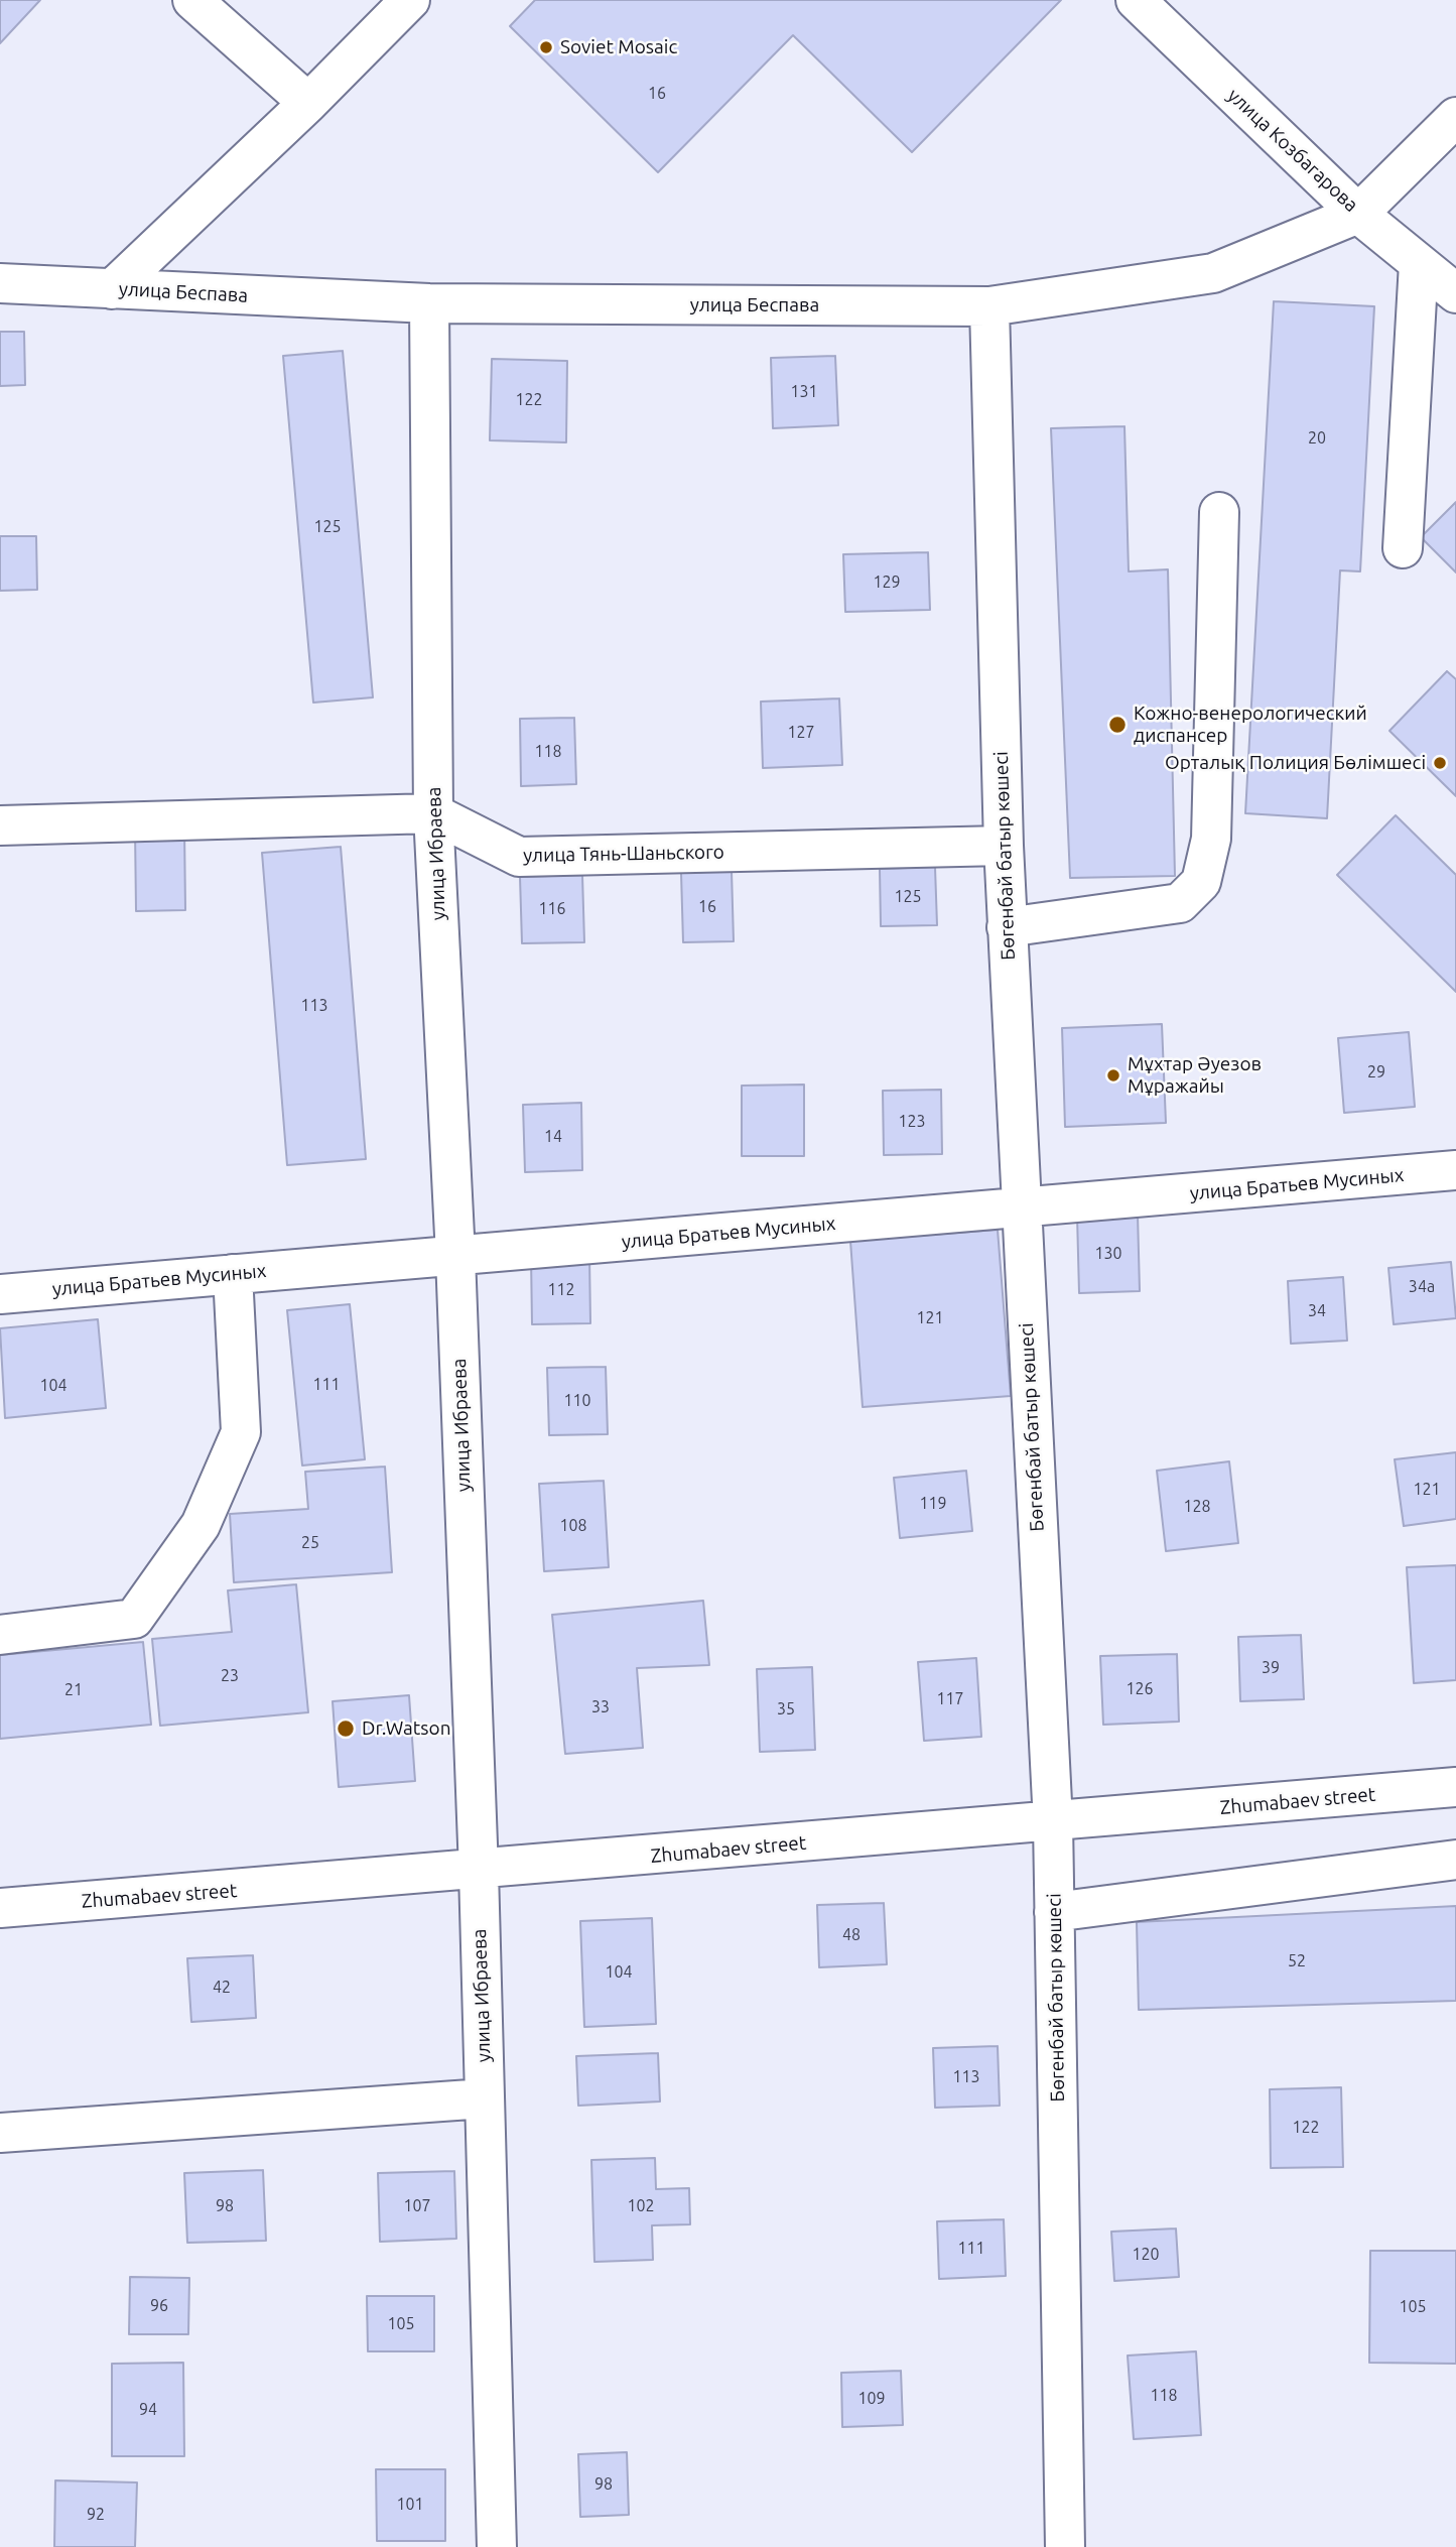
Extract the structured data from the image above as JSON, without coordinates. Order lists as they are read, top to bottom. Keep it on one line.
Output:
{"streets":{"street":["улица Козбагарова","улица Беспава","улица Ибраева","улица Тянь-Шаньского","Бөгенбай батыр көшесі","улица Братьев Мусиных","Zhumabaev street"]},"crossings":[["улица Козбагарова","улица Беспава"],["улица Беспава","улица Ибраева"],["улица Беспава","Бөгенбай батыр көшесі"],["улица Ибраева","улица Тянь-Шаньского"],["улица Ибраева","улица Братьев Мусиных"],["улица Ибраева","Zhumabaev street"],["улица Тянь-Шаньского","Бөгенбай батыр көшесі"],["Бөгенбай батыр көшесі","улица Братьев Мусиных"],["Бөгенбай батыр көшесі","Zhumabaev street"]],"places":["Soviet Mosaic","Кожно-венерологический диспансер","Орталық Полиция Бөлімшесі","Мұхтар Әуезов Мұражайы","Dr.Watson"],"house_numbers":["16","131","122","20","125","129","127","118","125","16","116","113","29","123","14","130","34а","112","34","121","111","104","110","121","119","128","108","25","39","23","126","21","117","33","35","48","52","104","42","113","122","98","107","102","111","120","96","105","105","118","109","94","98","101","92"]}
